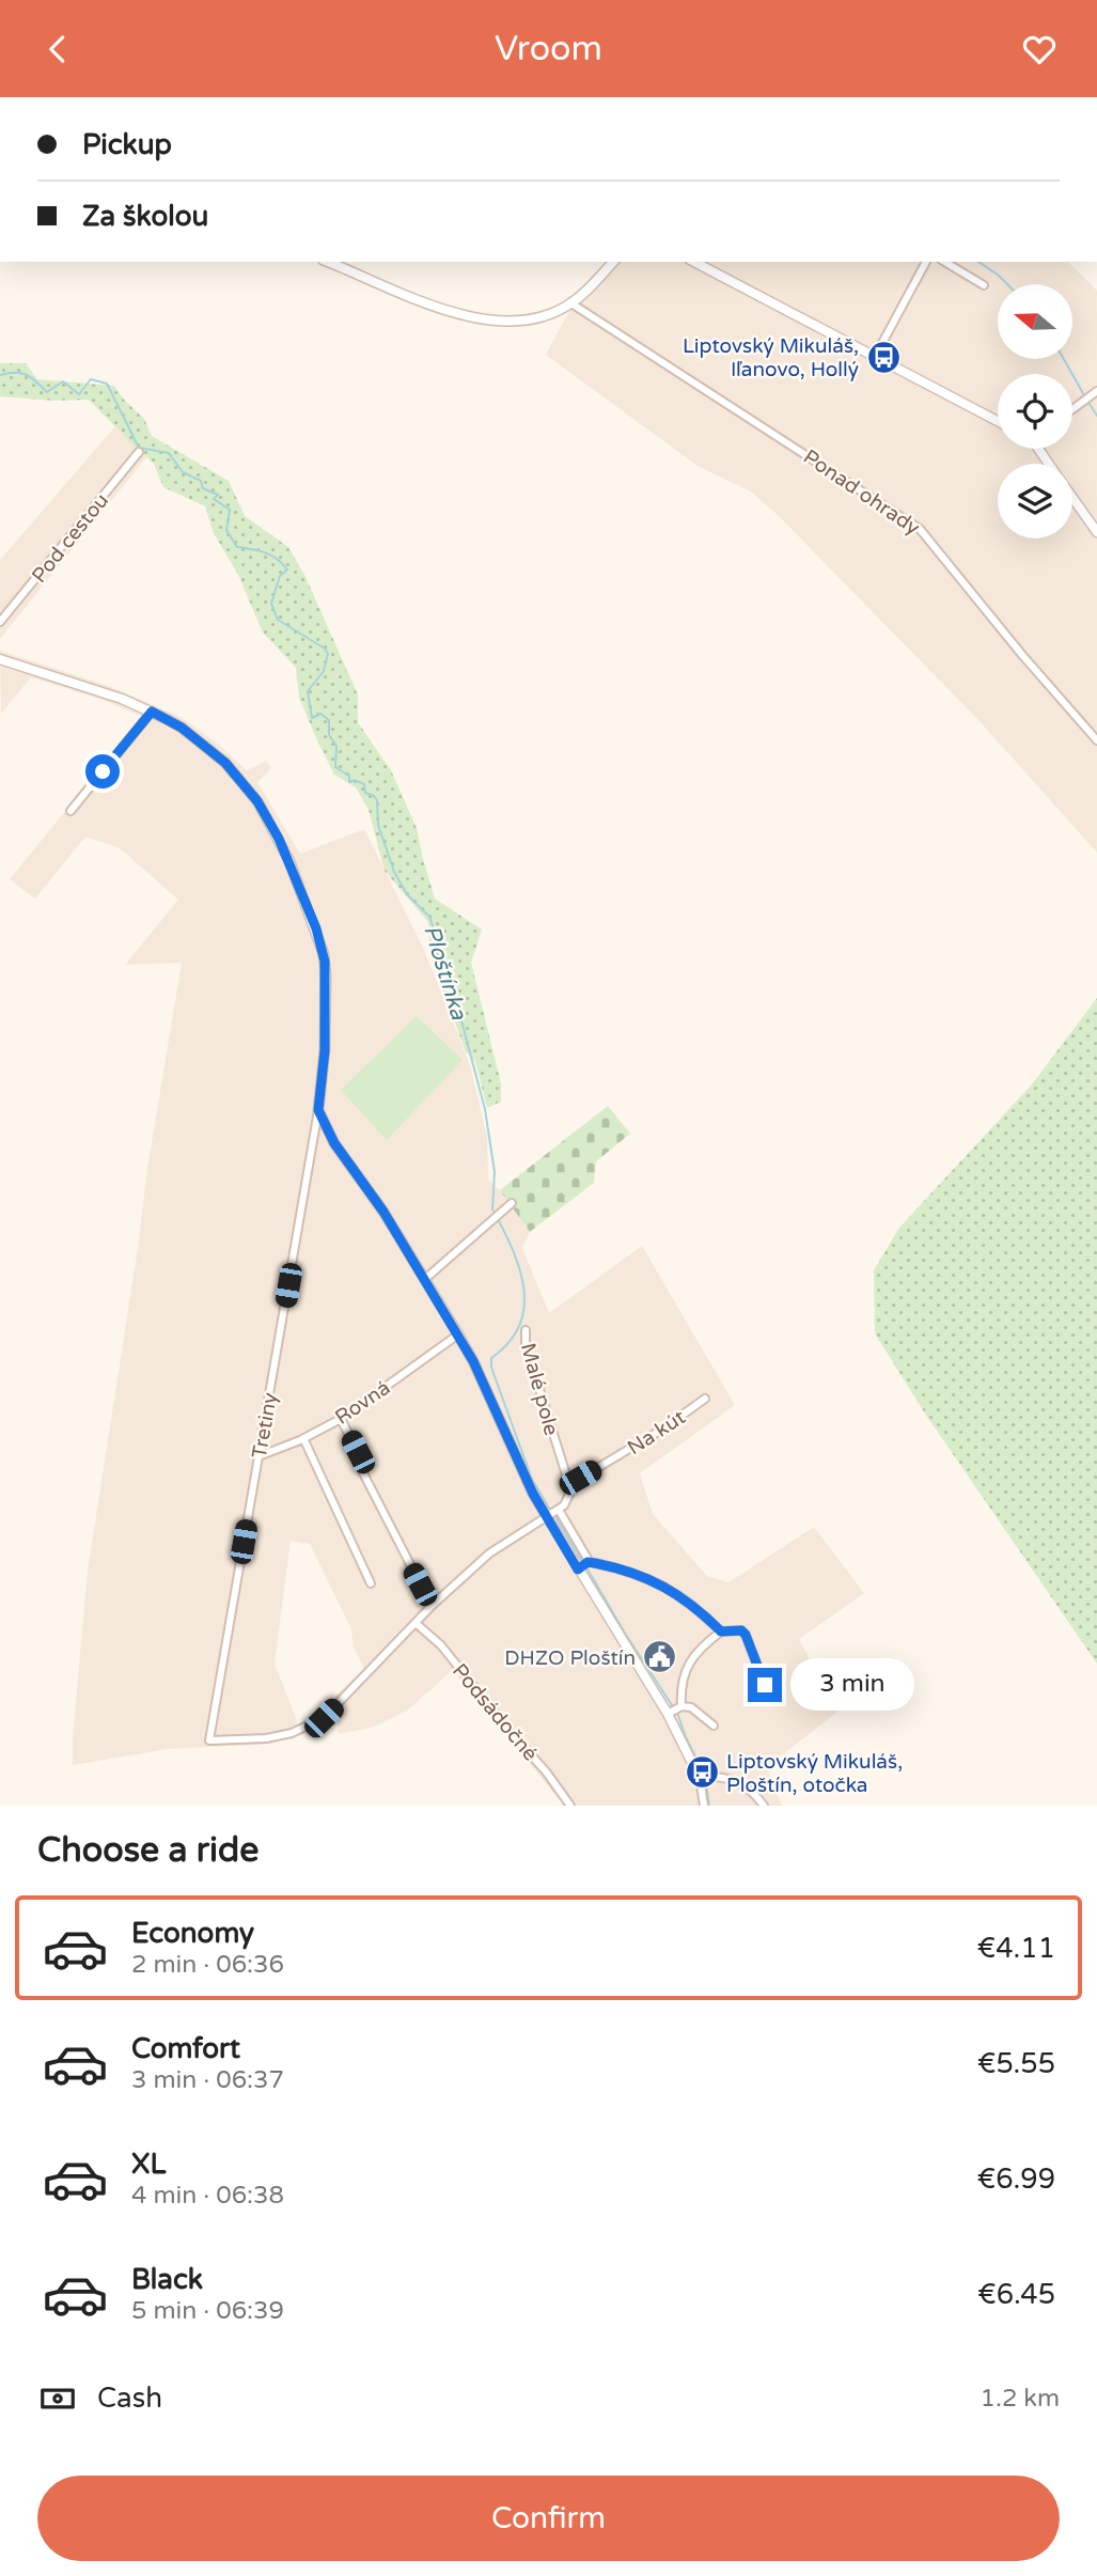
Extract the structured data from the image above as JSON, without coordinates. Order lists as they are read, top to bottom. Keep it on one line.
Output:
{"streets":{"street":["Ponad ohrady","Pod cestou","Malé pole","Rovná","Tretiny","Na kút","Podsádočné"]},"crossings":[["Malé pole","Na kút"],["Rovná","Tretiny"],["Tretiny","Podsádočné"]],"water":["Ploštínka"],"places":{"bus stop":["Liptovský Mikuláš, Iľanovo, Hollý","Liptovský Mikuláš, Ploštín, otočka"],"public building":["DHZO Ploštín"]},"north":"left","page":{"header":"Vroom","banner":["Pickup","Za školou"],"bubble":"3 min","heading":"Choose a ride","list":[{"name":"Economy","note":"2 min · 06:36","value":"€4.11"},{"name":"Comfort","note":"3 min · 06:37","value":"€5.55"},{"name":"XL","note":"4 min · 06:38","value":"€6.99"},{"name":"Black","note":"5 min · 06:39","value":"€6.45"}],"pay":["Cash","1.2 km"],"buttons":"Confirm"}}
